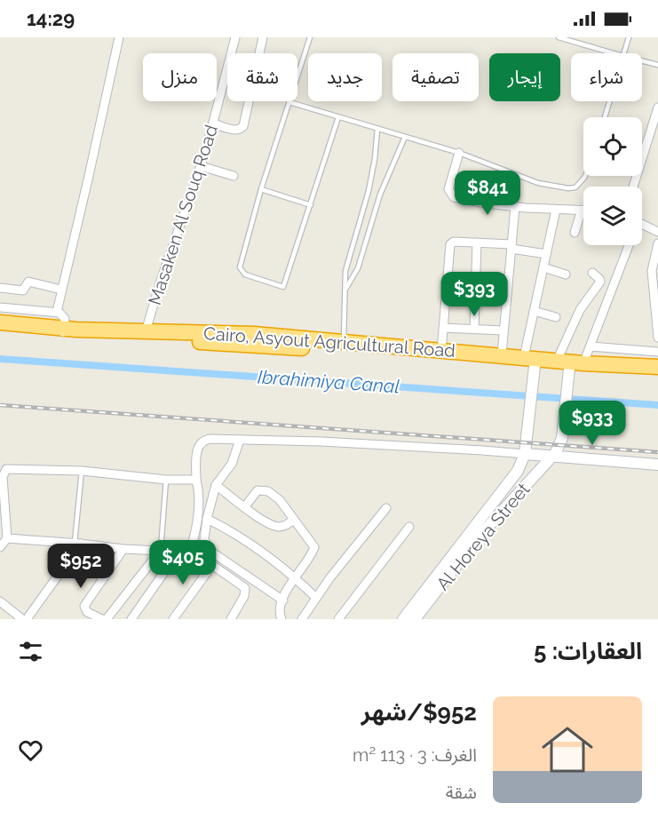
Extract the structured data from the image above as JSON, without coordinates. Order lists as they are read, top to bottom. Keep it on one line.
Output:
{"streets":{"highway":["Cairo, Asyout Agricultural Road"],"main road":["Al Horeya Street"],"street":["Masaken Al Souq Road"]},"crossings":[["Masaken Al Souq Road","Cairo, Asyout Agricultural Road"],["Cairo, Asyout Agricultural Road","Al Horeya Street"]],"water":["Ibrahimiya Canal"],"page":{"status":"14:29","chip":["شراء","إيجار","تصفية","جديد","شقة","منزل"],"price":["$841","$393","$933","$405","$952"],"heading":"العقارات: 5","list":[{"name":"$952/شهر","note":"الغرف: 3 · 113 m² · شقة"}]}}
